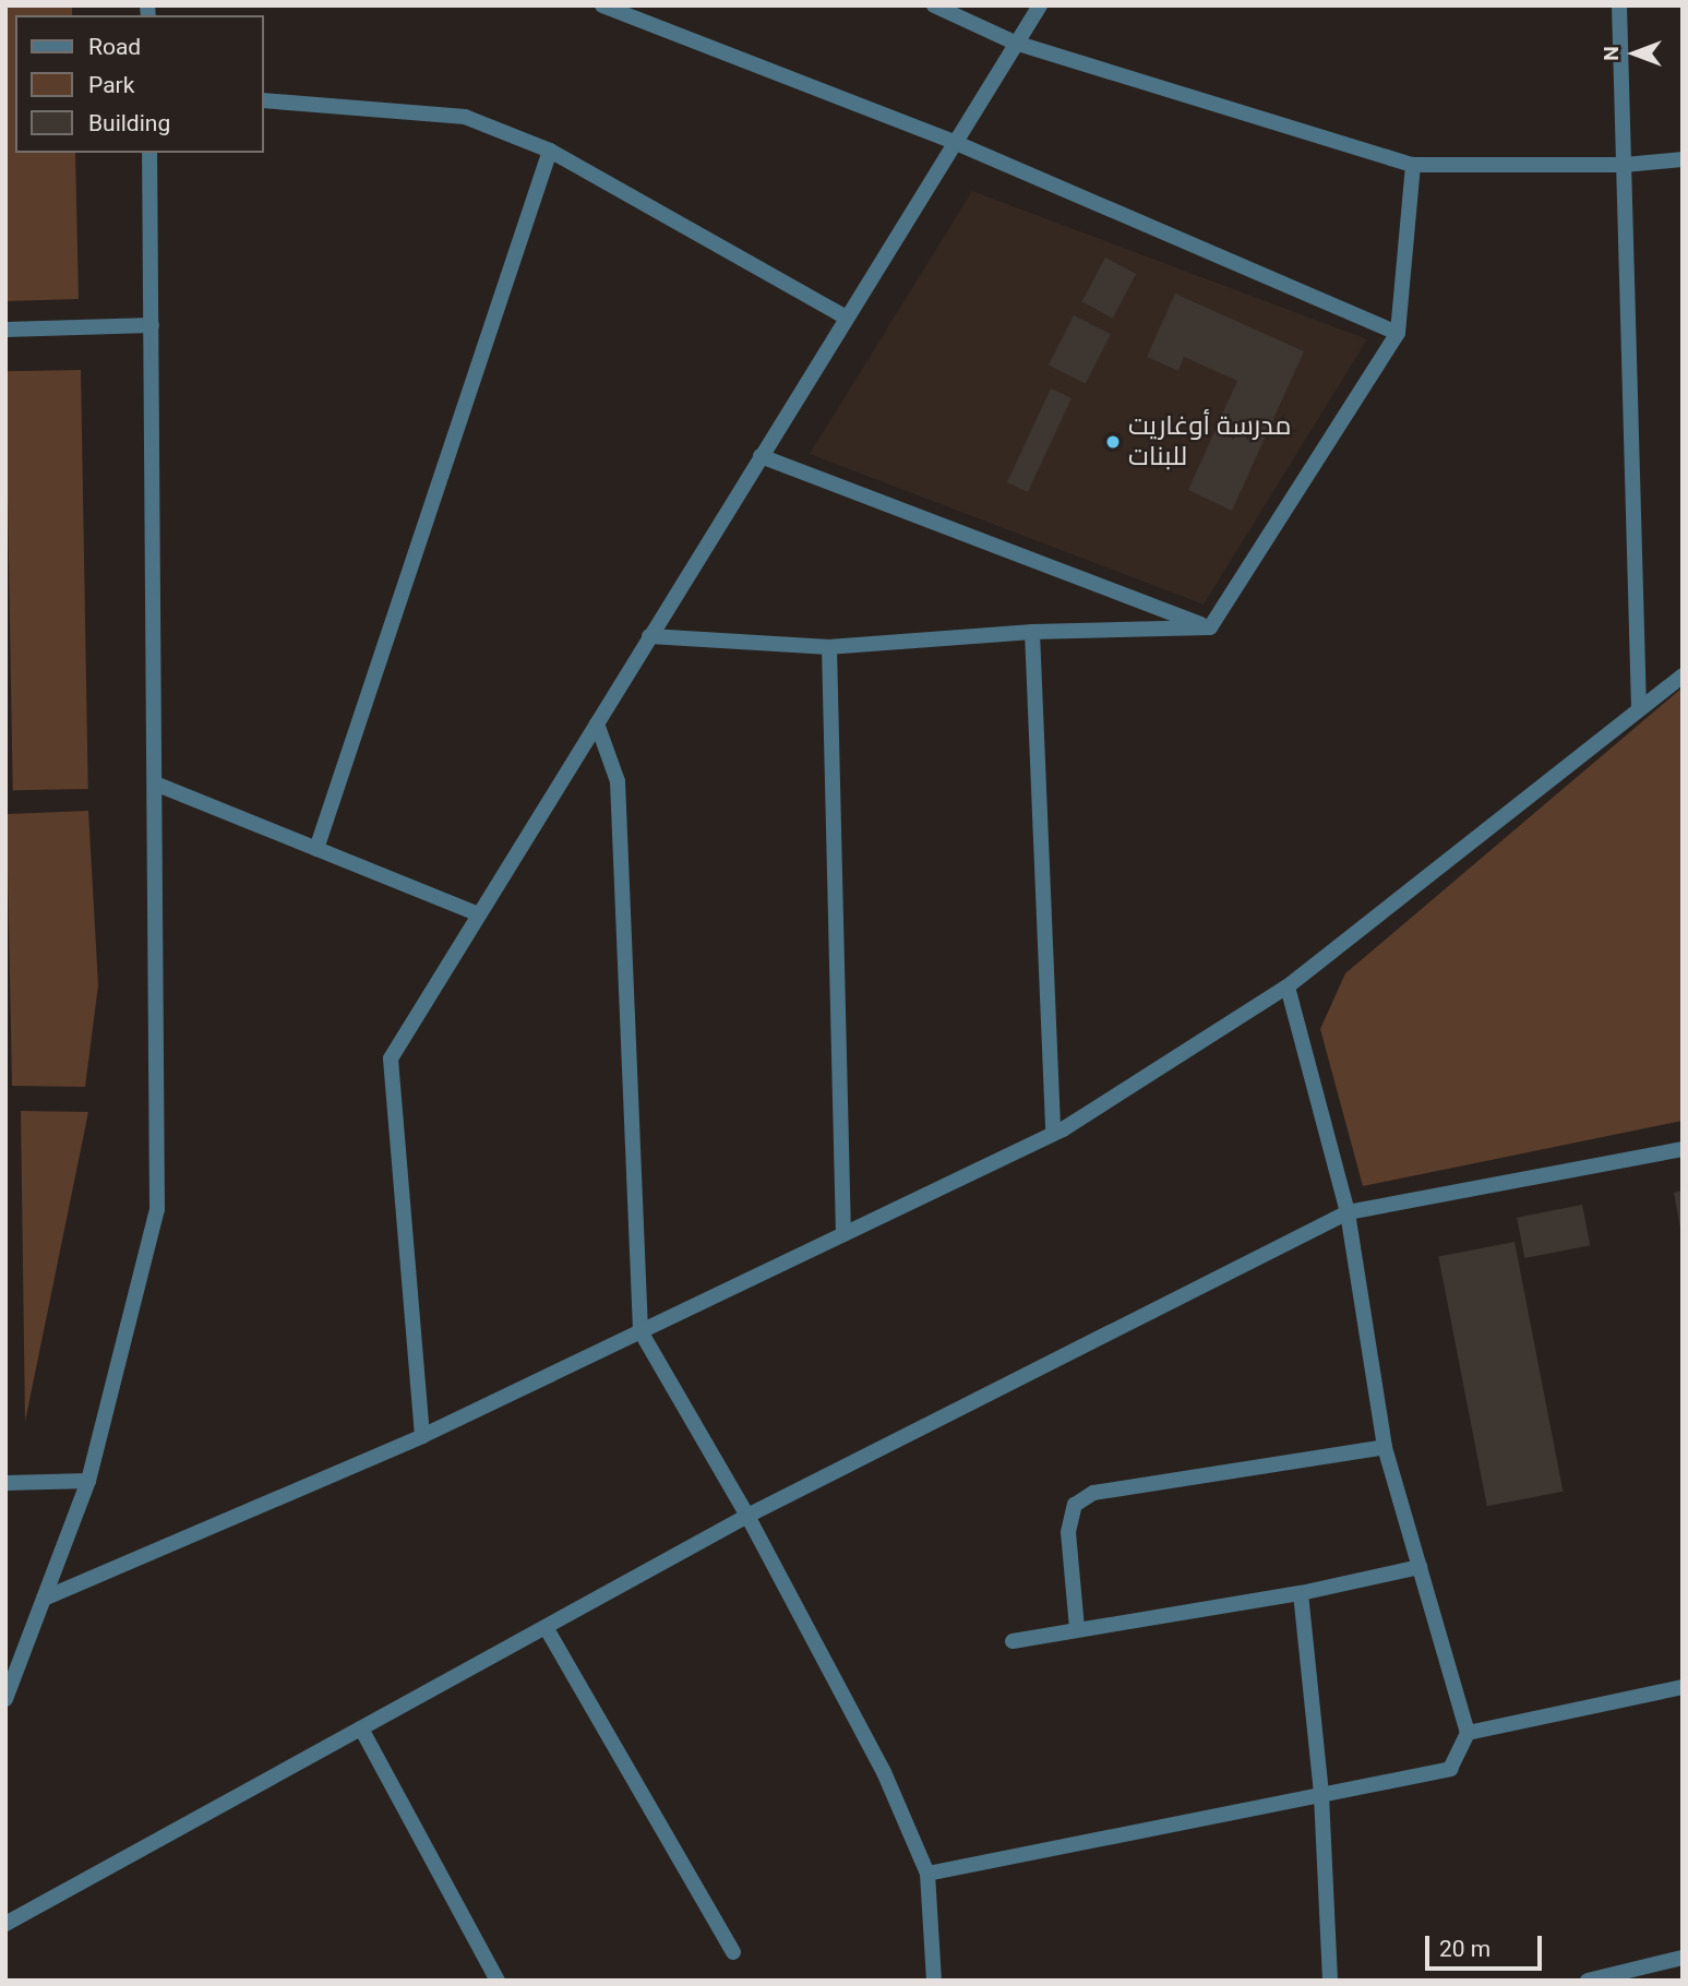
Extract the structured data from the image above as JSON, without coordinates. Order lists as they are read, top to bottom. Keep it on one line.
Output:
{"places":["مدرسة أوغاريت للبنات"],"legend":["Road","Park","Building"],"scale_bar":"20 m","north":"left"}
